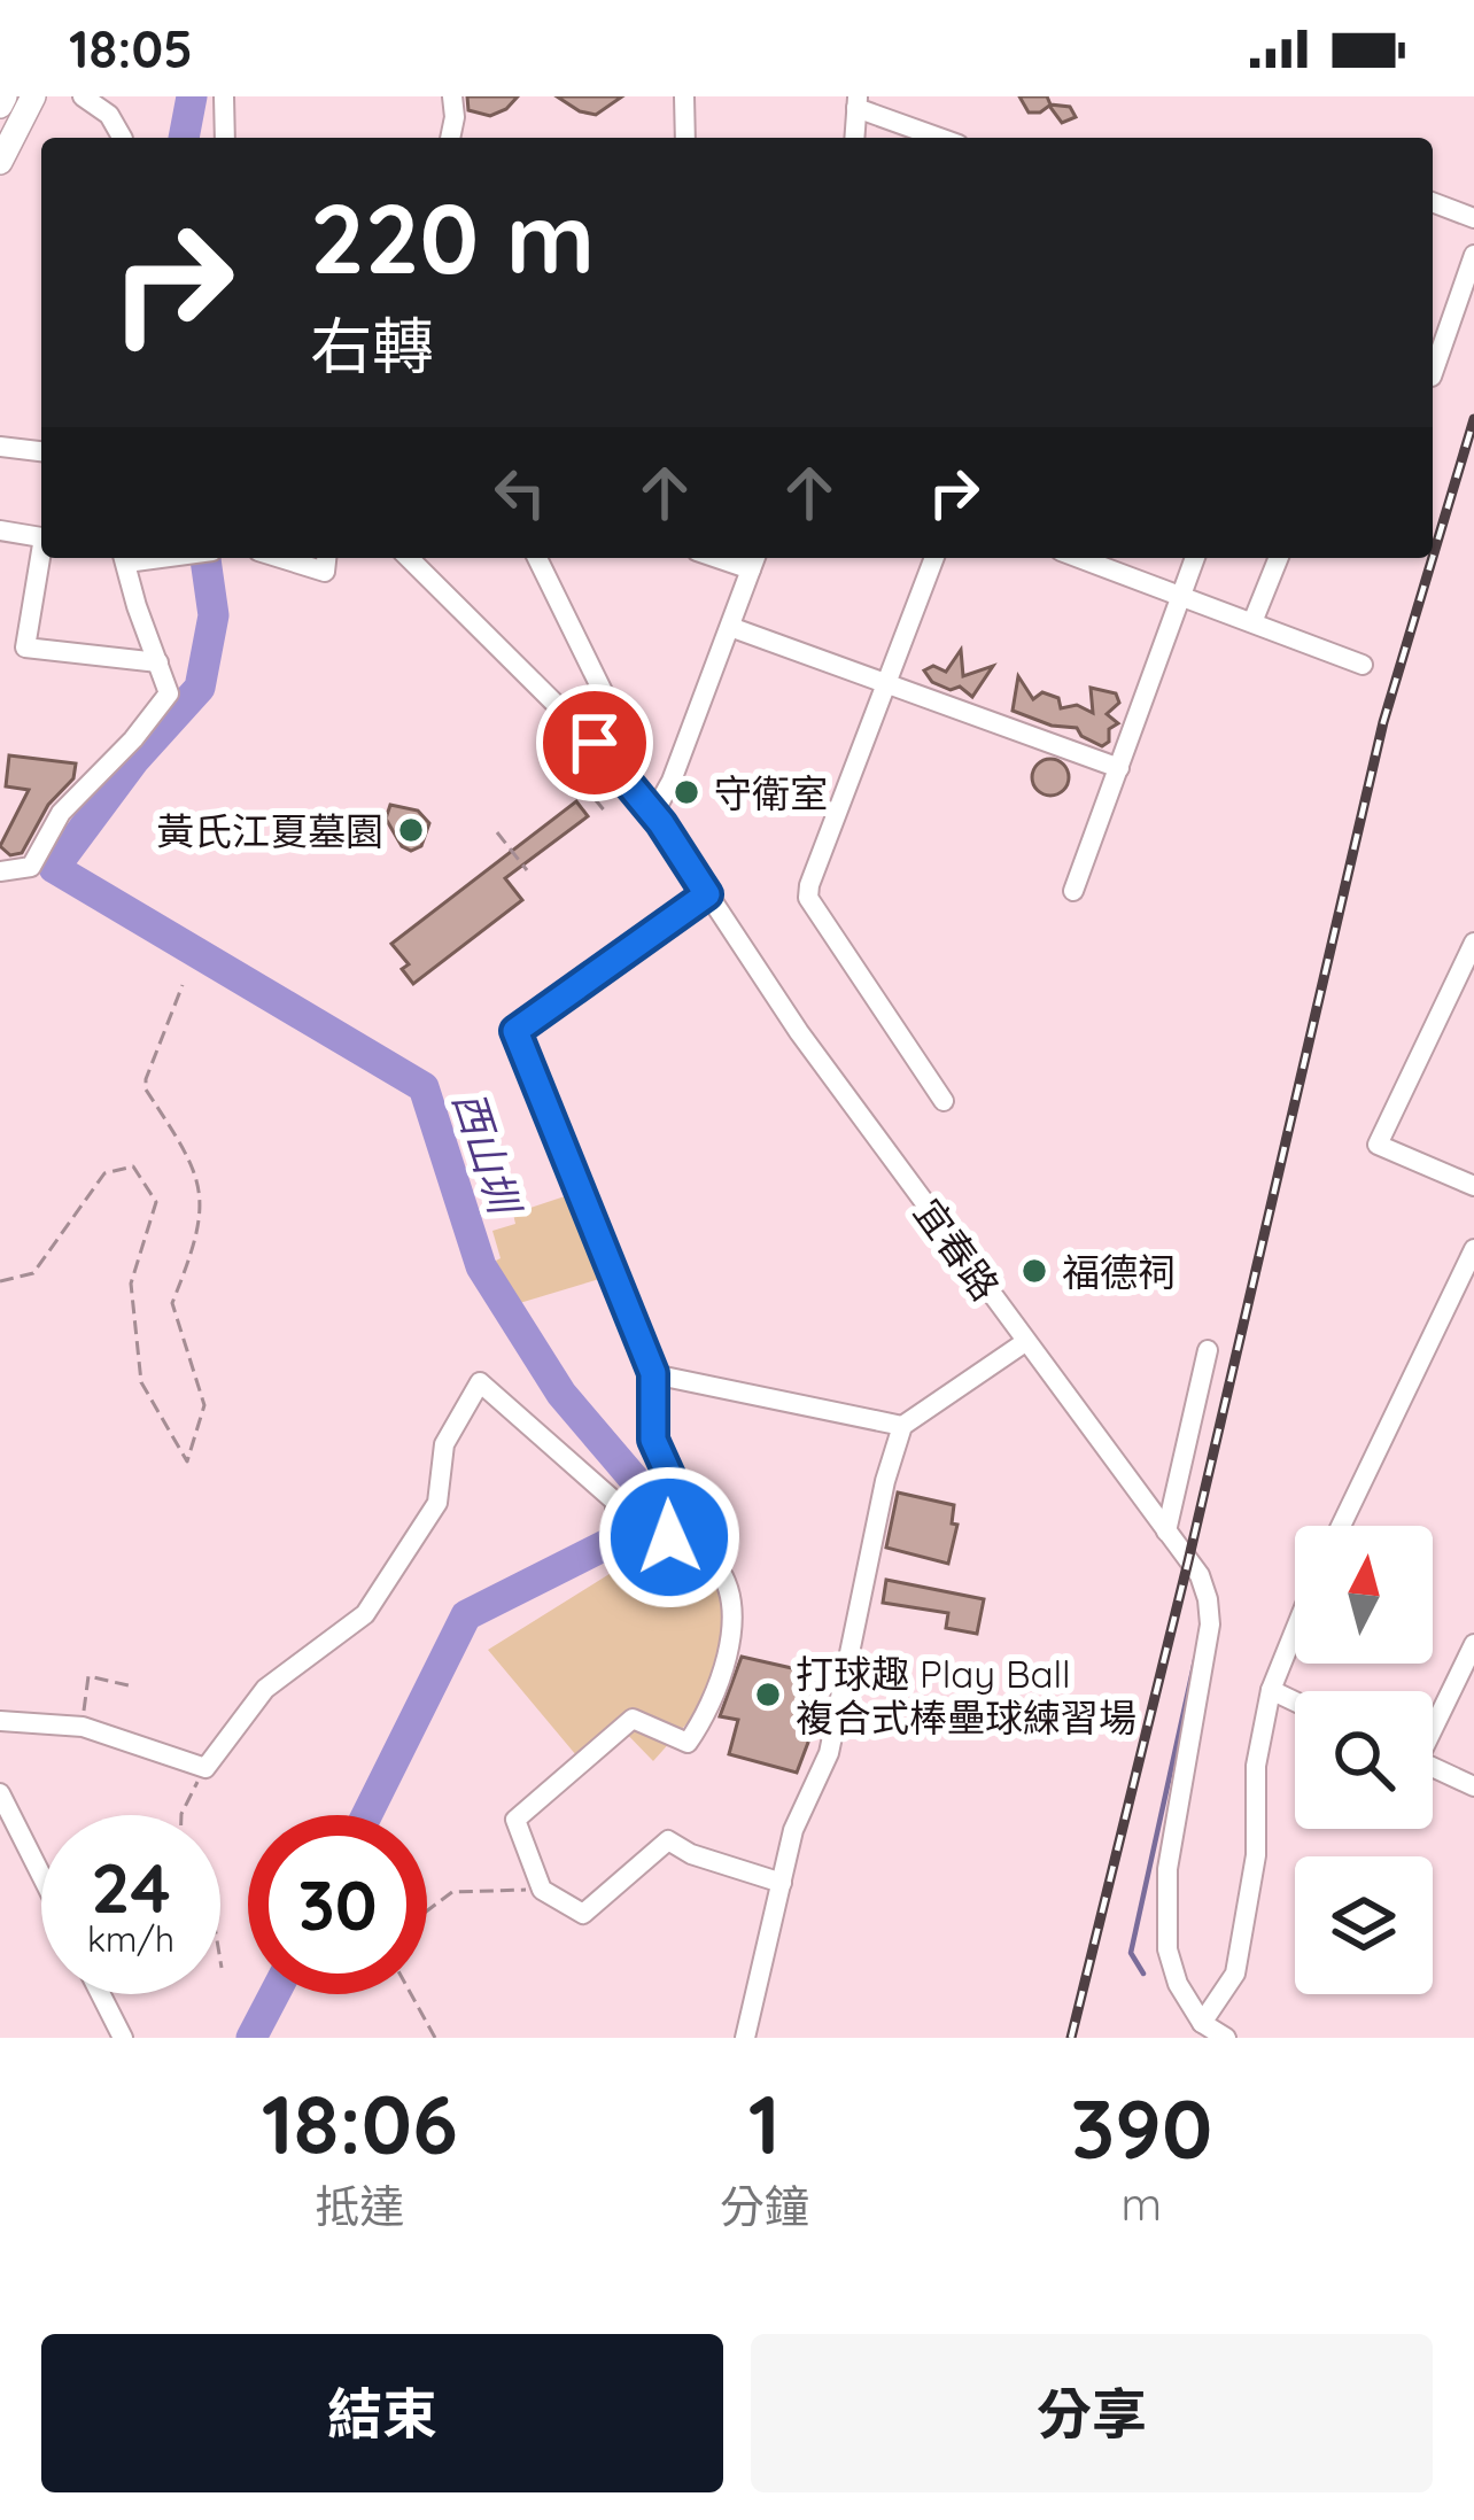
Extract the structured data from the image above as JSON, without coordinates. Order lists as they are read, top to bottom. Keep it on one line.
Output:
{"streets":{"street":["宜春路"]},"water":["西山圳"],"places":["守衛室","黃氏江夏墓園","福德祠","打球趣 Play Ball 複合式棒壘球練習場"],"north":"top","page":{"status":"18:05","turn":["220 m","右轉"],"speed":"24 km/h","limit":"30","eta":["18:06","抵達","1","分鐘","390","m"],"buttons":["結束","分享"]}}
